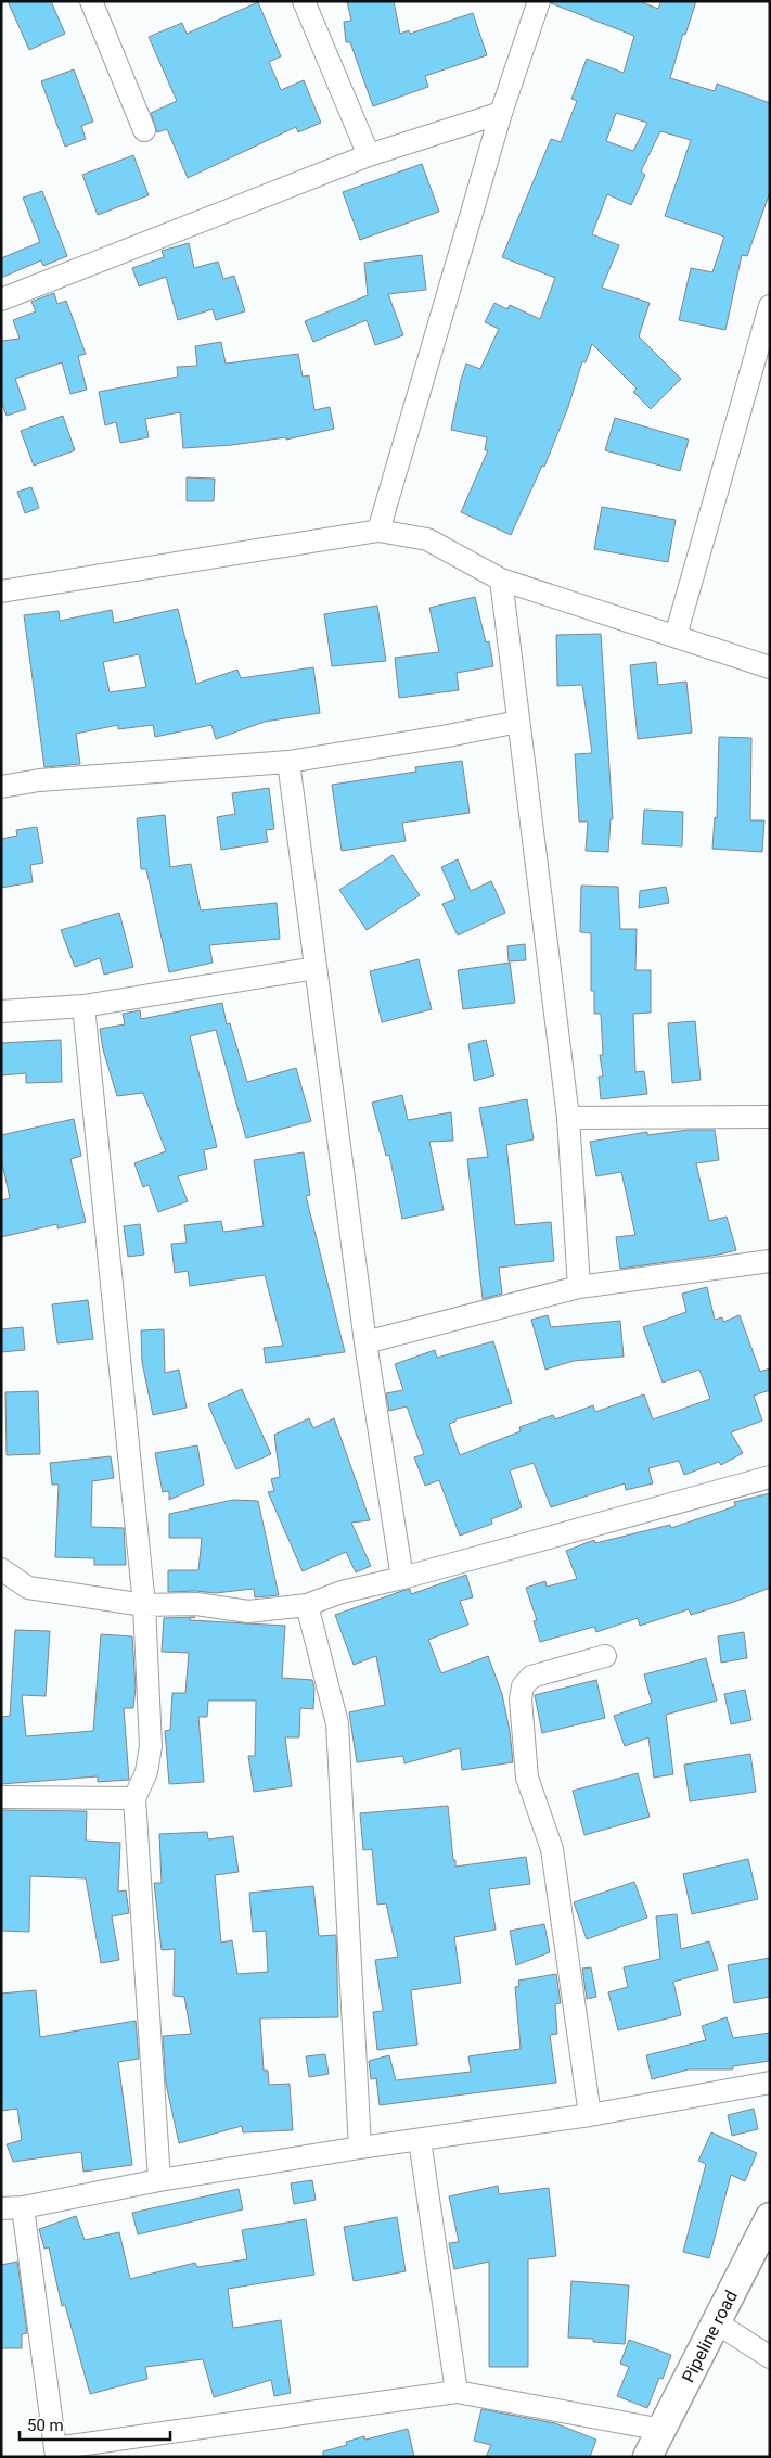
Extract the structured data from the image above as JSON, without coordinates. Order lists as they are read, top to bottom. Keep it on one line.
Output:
{"streets":{"main road":["Pipeline road"]},"scale_bar":"50 m"}
